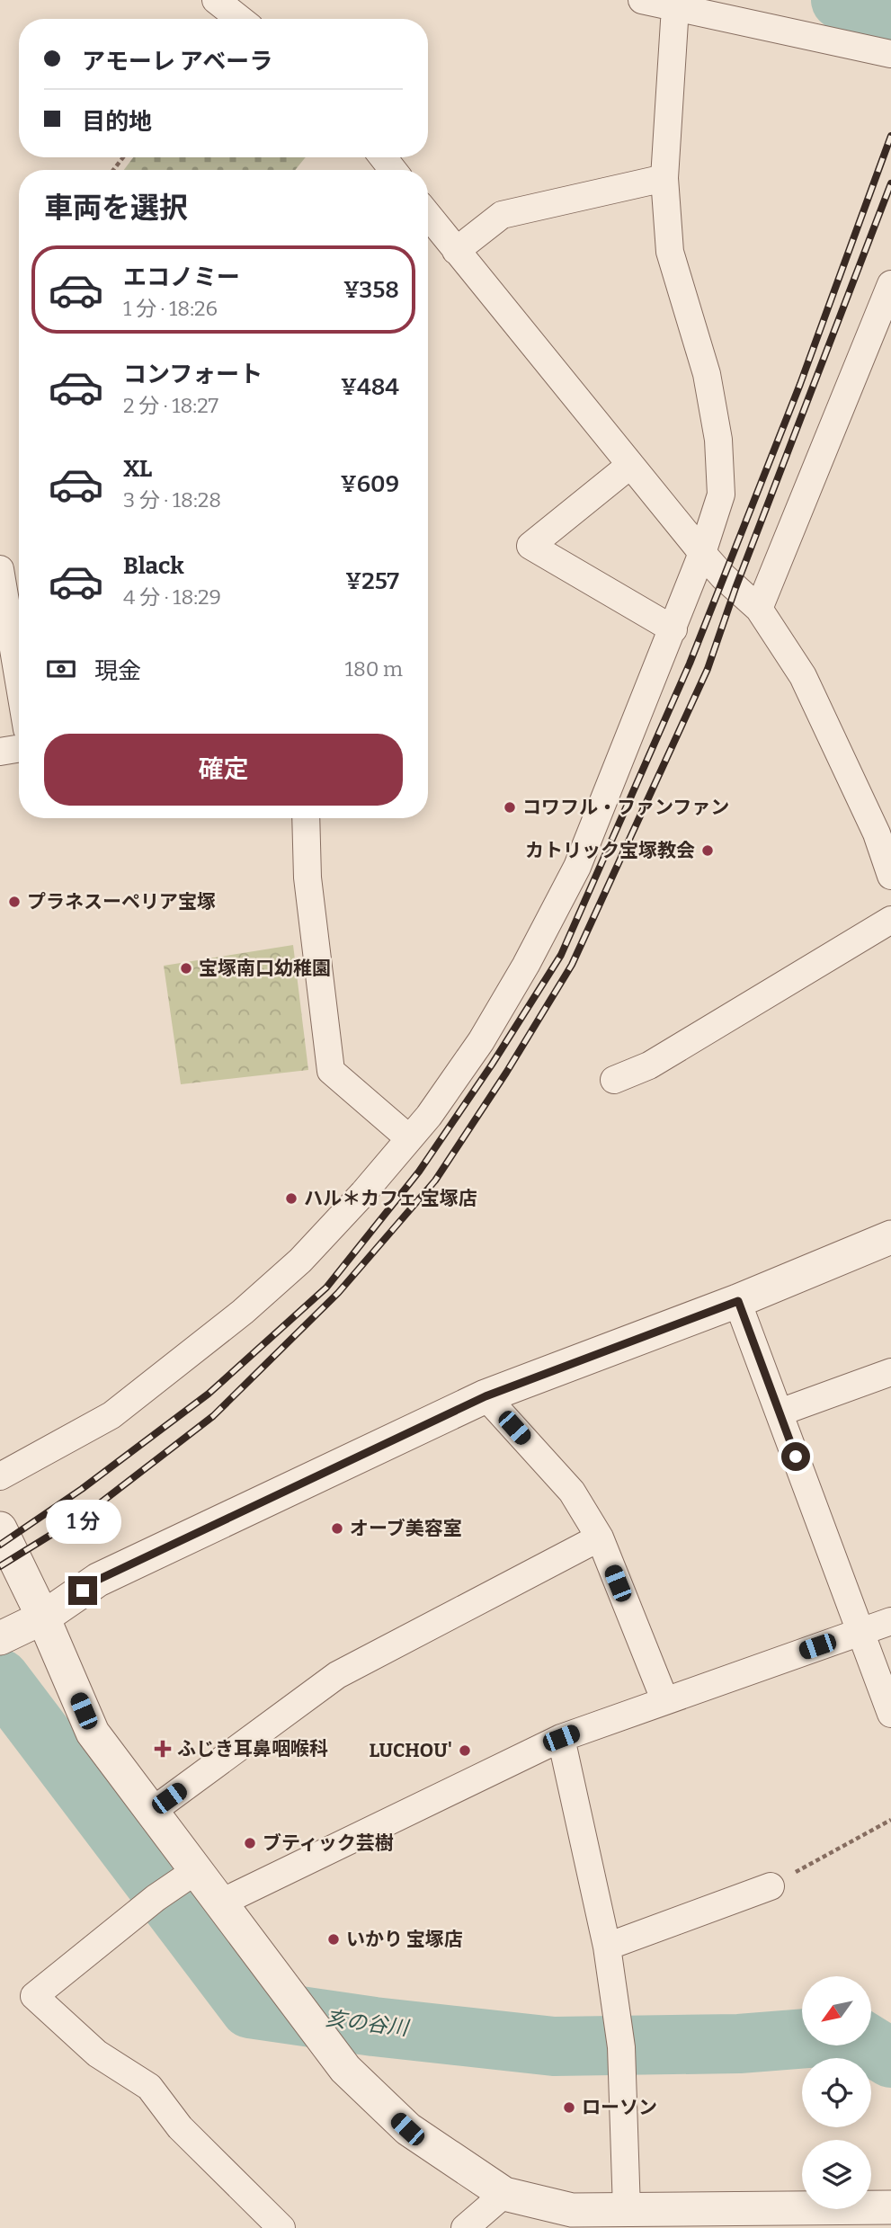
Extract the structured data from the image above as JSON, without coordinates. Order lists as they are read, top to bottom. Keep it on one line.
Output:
{"water":["亥の谷川"],"places":{"other":["コワフル・ファンファン","カトリック宝塚教会","プラネスーペリア宝塚","宝塚南口幼稚園","ハル＊カフェ 宝塚店","オーブ美容室","LUCHOU'","ブティック芸樹","いかり 宝塚店","ローソン"],"health":["ふじき耳鼻咽喉科"]},"north":"bottom left","page":{"banner":["アモーレ アベーラ","目的地"],"heading":"車両を選択","list":[{"name":"エコノミー","note":"1 分 · 18:26","value":"¥358"},{"name":"コンフォート","note":"2 分 · 18:27","value":"¥484"},{"name":"XL","note":"3 分 · 18:28","value":"¥609"},{"name":"Black","note":"4 分 · 18:29","value":"¥257"}],"pay":["現金","180 m"],"buttons":"確定","bubble":"1 分"}}
